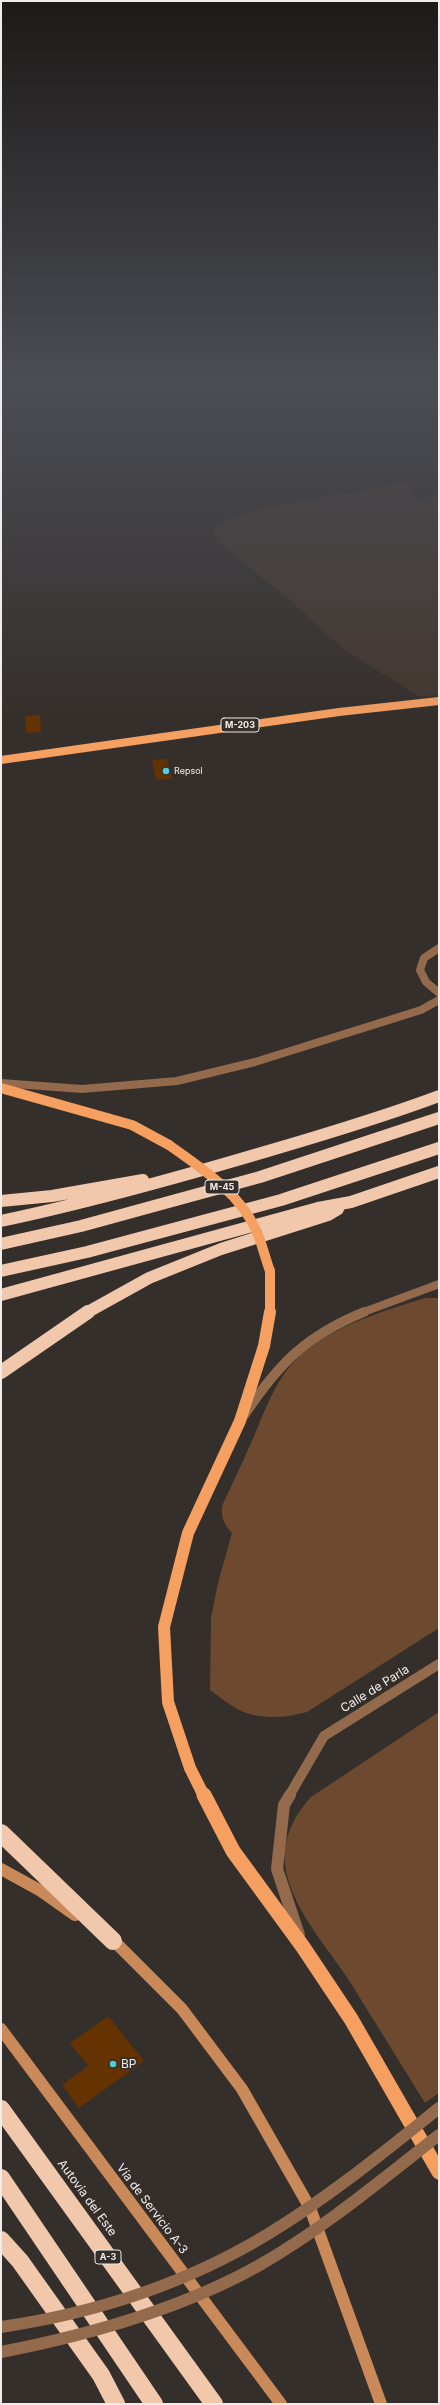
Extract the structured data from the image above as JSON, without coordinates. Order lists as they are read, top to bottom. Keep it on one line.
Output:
{"streets":{"highway":["M-45","Autovía del Este","A-3"],"main road":["M-203","Vía de Servicio A-3"],"street":["Calle de Parla"]},"places":["Repsol","BP"]}
